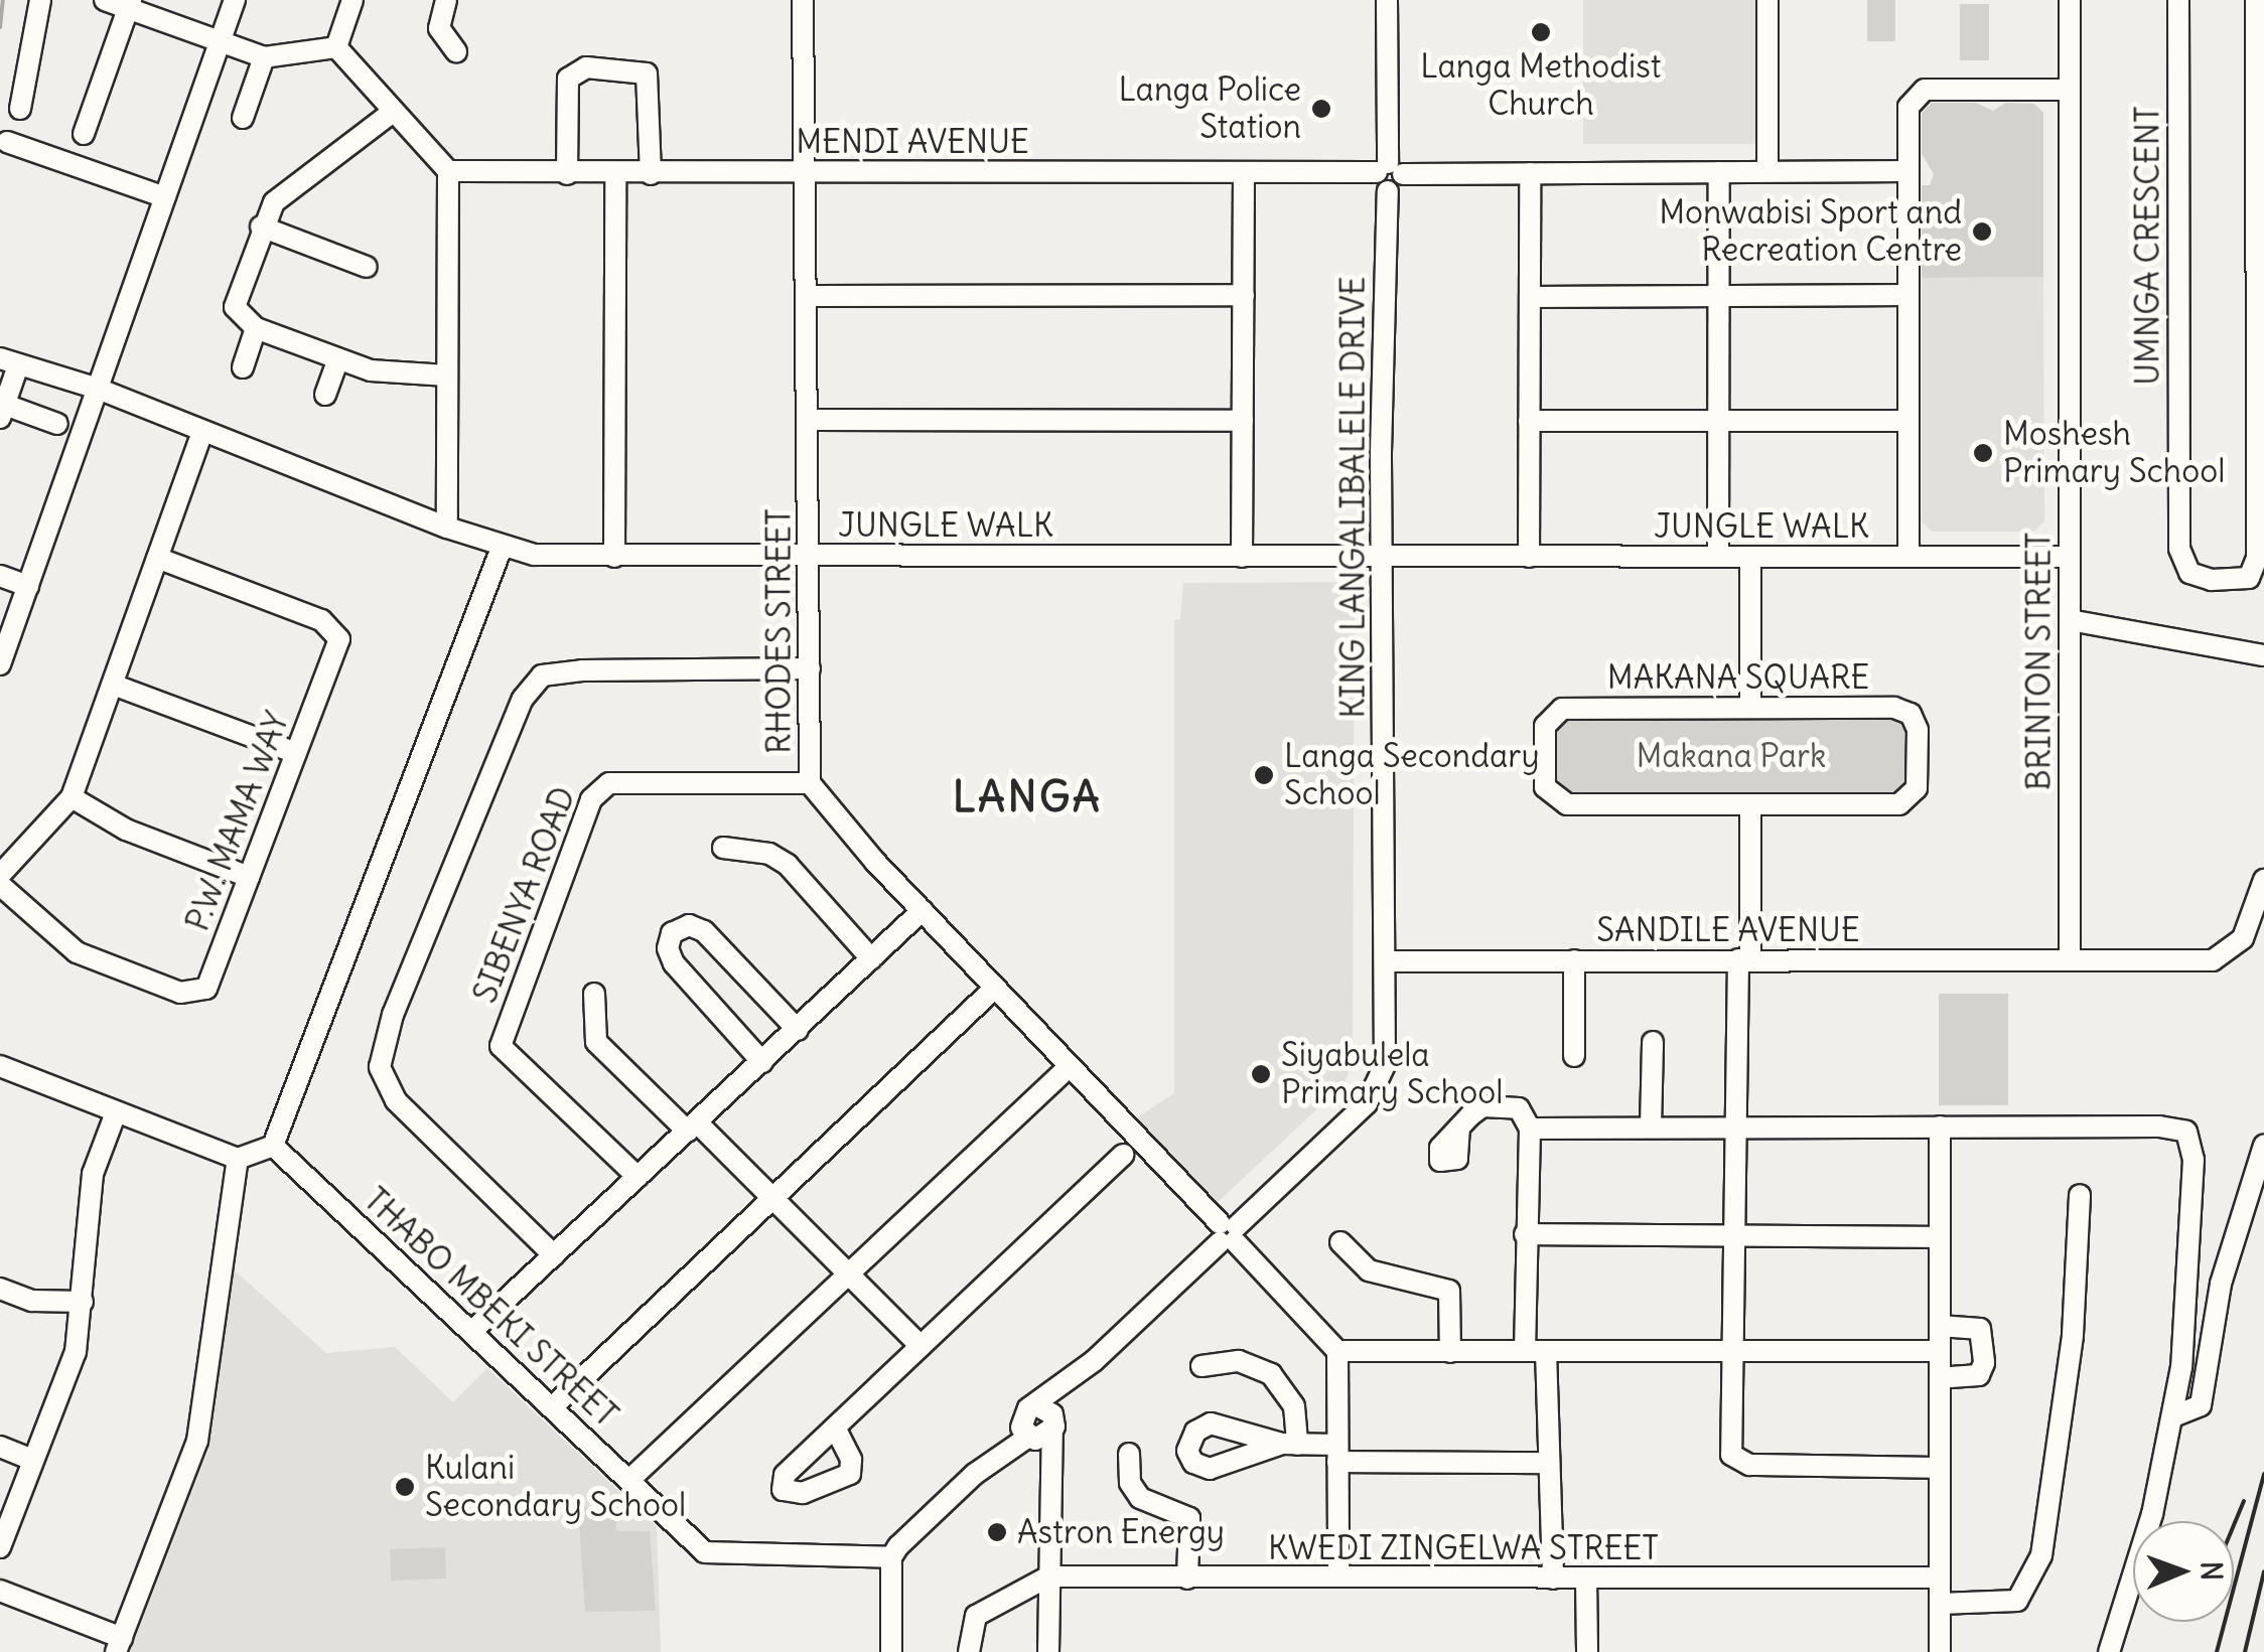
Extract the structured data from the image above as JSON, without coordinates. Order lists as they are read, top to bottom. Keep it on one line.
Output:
{"streets":{"street":["MENDI AVENUE","UMNGA CRESCENT","KING LANGALIBALELE DRIVE","JUNGLE WALK","RHODES STREET","BRINTON STREET","MAKANA SQUARE","P.W. MAMA WAY","SIBENYA ROAD","SANDILE AVENUE","THABO MBEKI STREET","KWEDI ZINGELWA STREET"]},"crossings":[["MENDI AVENUE","KING LANGALIBALELE DRIVE"],["MENDI AVENUE","RHODES STREET"],["KING LANGALIBALELE DRIVE","JUNGLE WALK"],["KING LANGALIBALELE DRIVE","RHODES STREET"],["KING LANGALIBALELE DRIVE","SANDILE AVENUE"],["JUNGLE WALK","RHODES STREET"],["JUNGLE WALK","BRINTON STREET"],["RHODES STREET","SIBENYA ROAD"],["BRINTON STREET","SANDILE AVENUE"]],"districts":["LANGA"],"parks":["Makana Park"],"places":["Langa Methodist Church","Langa Police Station","Monwabisi Sport and Recreation Centre","Moshesh Primary School","Langa Secondary School","Siyabulela Primary School","Kulani Secondary School","Astron Energy"],"north":"right"}
